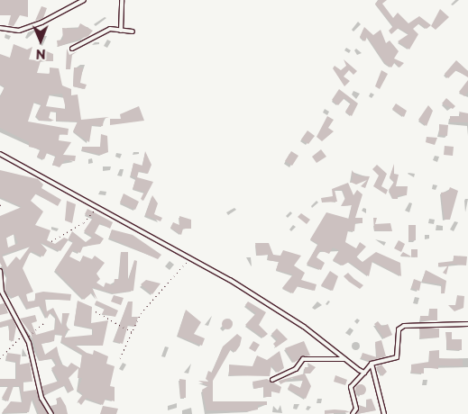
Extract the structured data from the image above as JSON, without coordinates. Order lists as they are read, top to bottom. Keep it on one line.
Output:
{"north":"bottom"}
